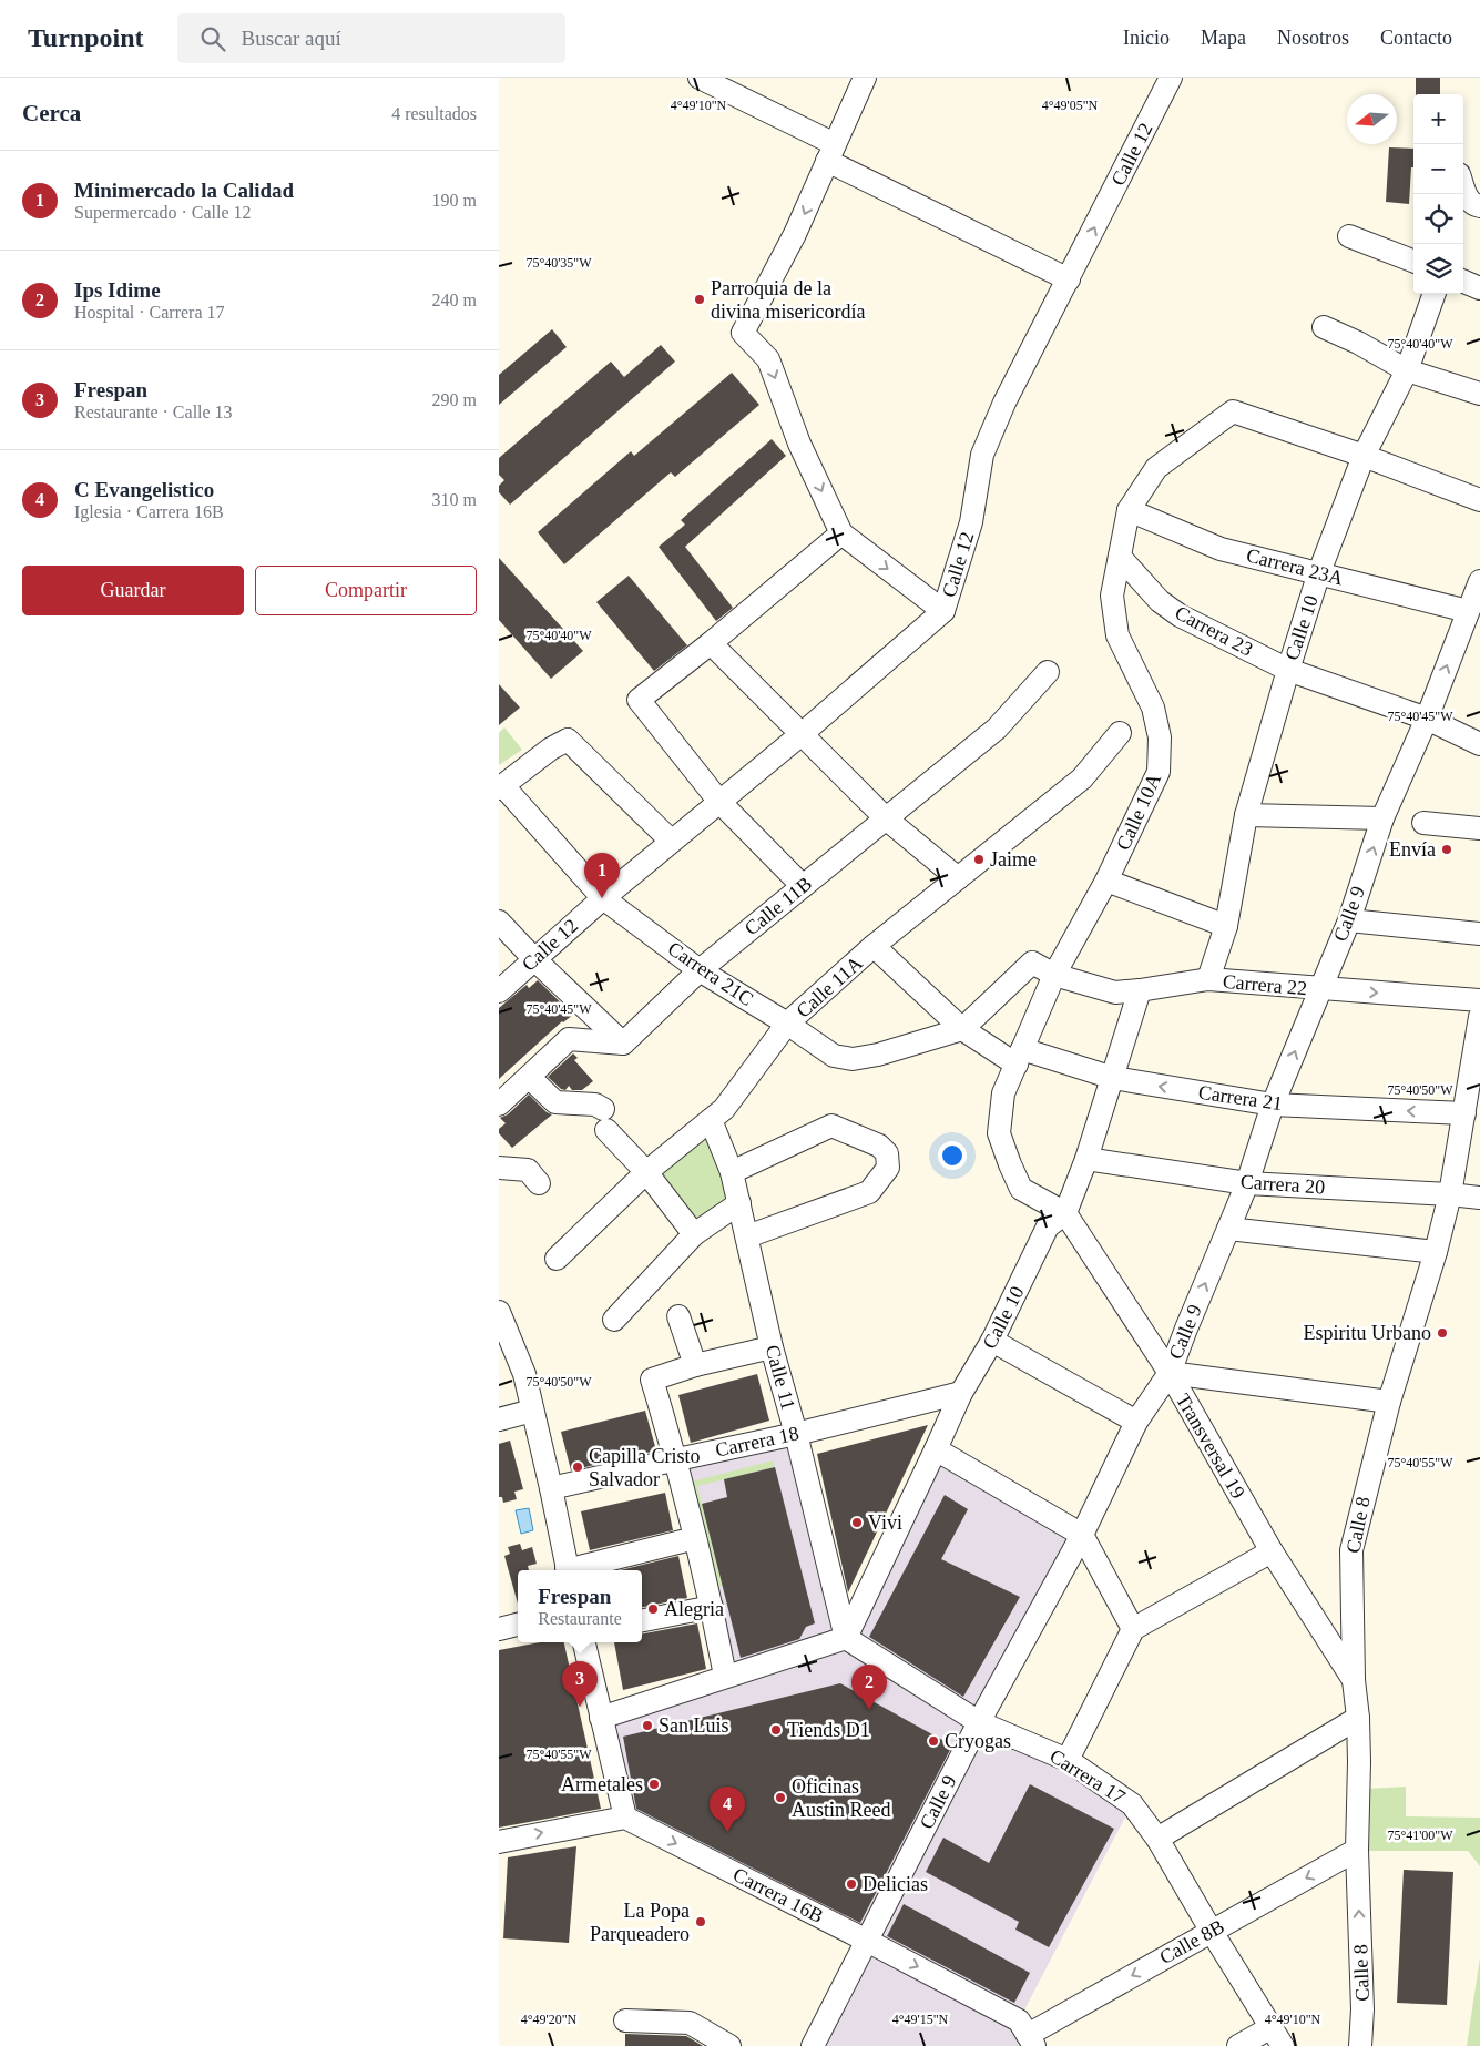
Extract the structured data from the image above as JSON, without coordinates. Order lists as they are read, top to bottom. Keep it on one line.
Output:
{"streets":{"street":["Calle 12","Carrera 23A","Calle 10","Carrera 23","Calle 10A","Calle 11B","Calle 9","Carrera 21C","Carrera 22","Calle 11A","Carrera 21","Carrera 20","Calle 11","Carrera 18","Transversal 19","Calle 8","Carrera 17","Carrera 16B","Calle 8B"]},"crossings":[["Calle 12","Carrera 21C"],["Carrera 23A","Calle 10"],["Carrera 23A","Calle 10A"],["Carrera 23A","Calle 9"],["Calle 10","Carrera 23"],["Calle 10","Calle 10A"],["Calle 10","Carrera 22"],["Calle 10","Carrera 21"],["Calle 10","Carrera 20"],["Calle 10","Calle 11"],["Calle 10","Carrera 18"],["Calle 10","Transversal 19"],["Calle 10","Carrera 17"],["Carrera 23","Calle 10A"],["Carrera 23","Calle 9"],["Calle 10A","Carrera 22"],["Calle 10A","Carrera 21"],["Calle 10A","Transversal 19"],["Calle 11B","Carrera 21C"],["Calle 9","Carrera 22"],["Calle 9","Carrera 21"],["Calle 9","Carrera 20"],["Calle 9","Transversal 19"],["Calle 9","Carrera 17"],["Calle 9","Carrera 16B"],["Carrera 21C","Carrera 22"],["Carrera 21C","Calle 11A"],["Calle 11A","Calle 11"],["Carrera 21","Calle 8"],["Carrera 20","Calle 8"],["Calle 11","Carrera 18"],["Calle 11","Carrera 17"],["Transversal 19","Calle 8"],["Calle 8","Calle 8B"],["Carrera 17","Calle 8B"],["Carrera 16B","Calle 8B"]],"one_way":["Carrera 16B"],"places":["Parroquia de la divina misericordía","Envía","Jaime","Espiritu Urbano","Capilla Cristo Salvador","Vivi","Alegria","San Luis","Tiends D1","Cryogas","Armetales","Oficinas Austin Reed","Delicias","La Popa Parqueadero"],"north":"left","page":{"header":"Turnpoint","search":"Buscar aquí","nav":["Inicio","Mapa","Nosotros","Contacto"],"heading":["Cerca","4 resultados"],"map_buttons":["+","−"],"list":[{"mark":"1","name":"Minimercado la Calidad","note":"Supermercado · Calle 12","value":"190 m"},{"mark":"2","name":"Ips Idime","note":"Hospital · Carrera 17","value":"240 m"},{"mark":"3","name":"Frespan","note":"Restaurante · Calle 13","value":"290 m"},{"mark":"4","name":"C Evangelistico","note":"Iglesia · Carrera 16B","value":"310 m"}],"buttons":["Guardar","Compartir"],"pins":["1","3","2","4"],"popup":["Frespan","Restaurante"]},"coordinates":["4°49'10\"N","4°49'05\"N","75°40'35\"W","75°40'40\"W","75°40'45\"W","75°40'50\"W","75°40'55\"W","75°41'00\"W","4°49'20\"N","4°49'15\"N"]}
